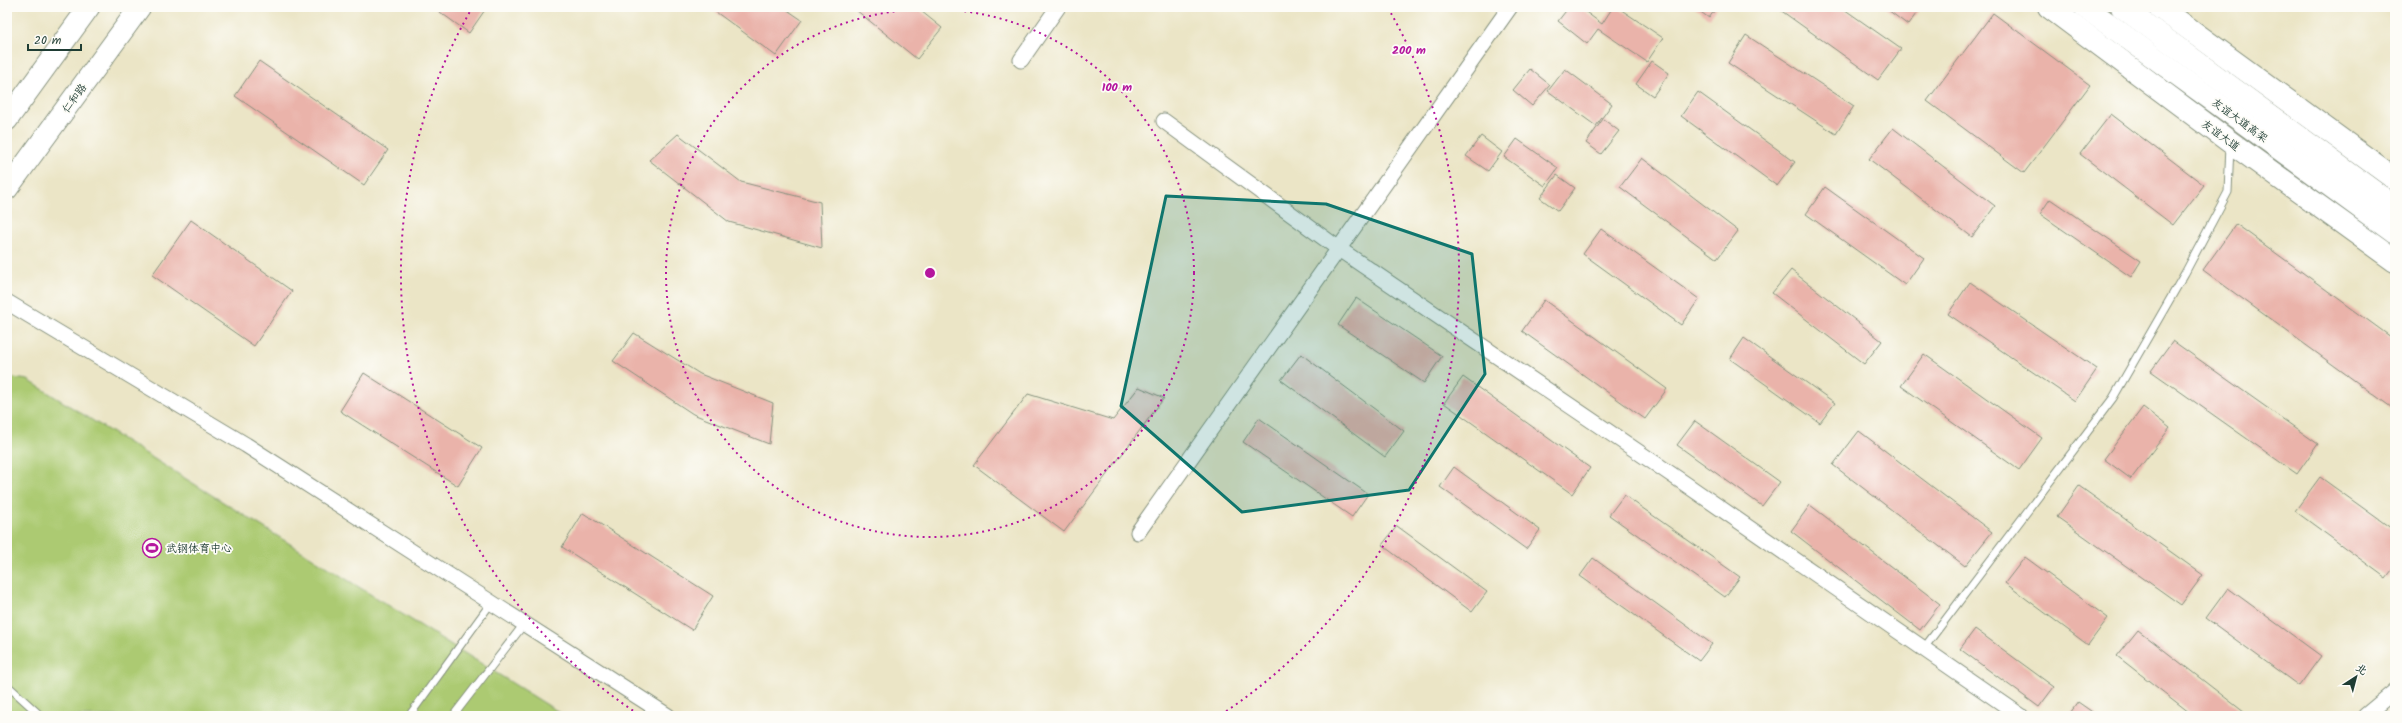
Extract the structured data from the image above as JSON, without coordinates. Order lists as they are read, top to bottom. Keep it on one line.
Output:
{"streets":{"main road":["仁和路","友谊大道高架","友谊大道"]},"places":{"sports":["武钢体育中心"]},"scale_bar":"20 m","north":"top right","rings":["200 m","100 m"]}
